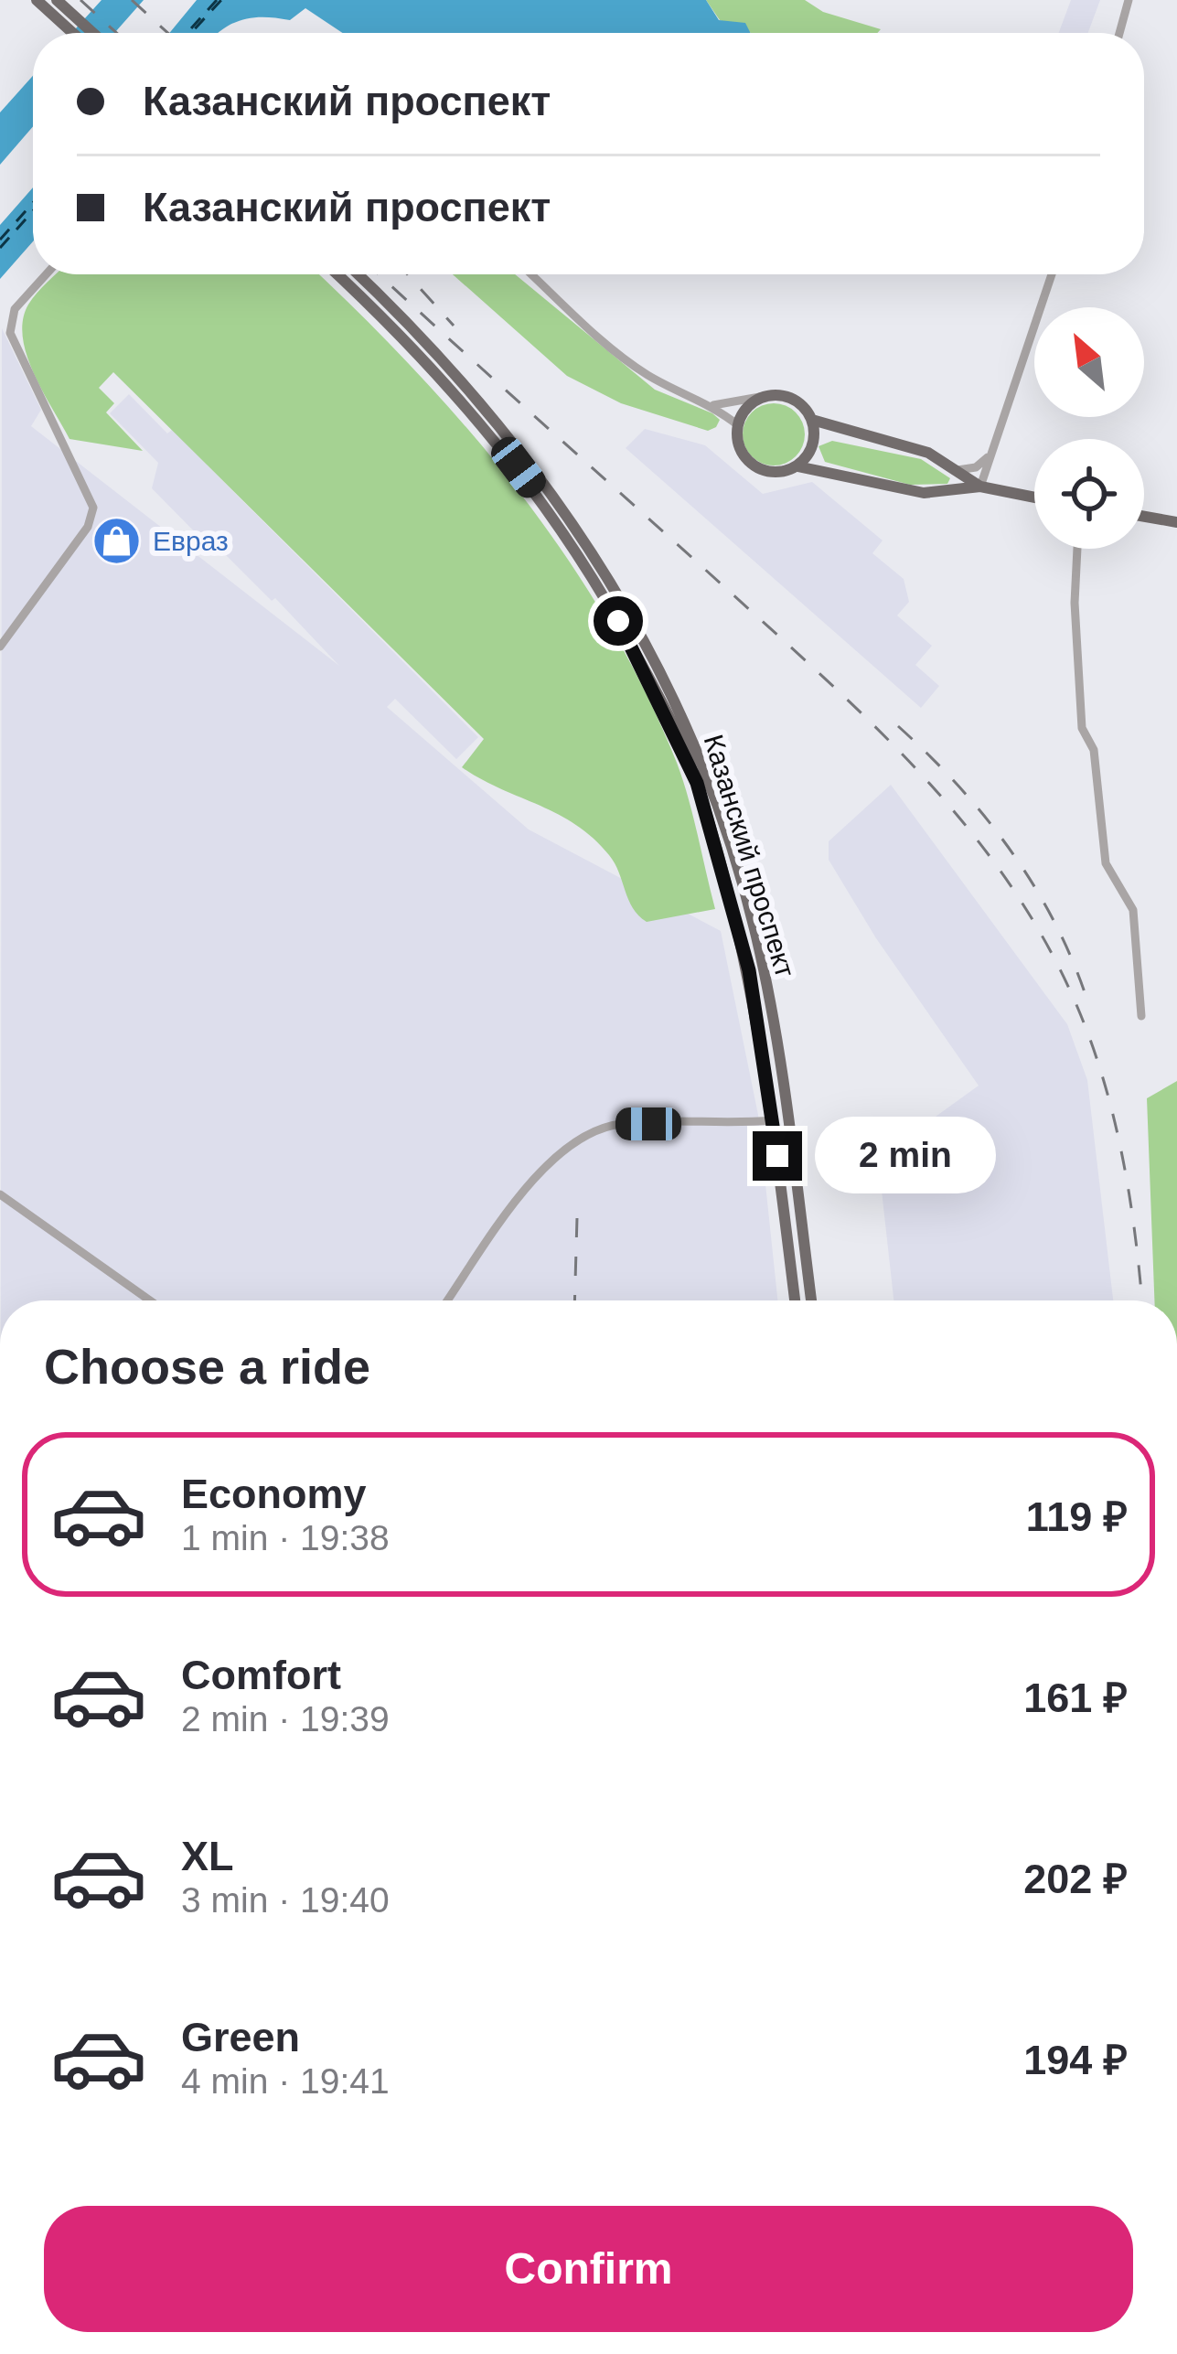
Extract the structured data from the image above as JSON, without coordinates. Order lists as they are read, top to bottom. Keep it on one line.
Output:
{"streets":{"main road":["Казанский проспект"]},"places":{"shop":["Евраз"]},"north":"top left","page":{"banner":["Казанский проспект","Казанский проспект"],"bubble":"2 min","heading":"Choose a ride","list":[{"name":"Economy","note":"1 min · 19:38","value":"119 ₽"},{"name":"Comfort","note":"2 min · 19:39","value":"161 ₽"},{"name":"XL","note":"3 min · 19:40","value":"202 ₽"},{"name":"Green","note":"4 min · 19:41","value":"194 ₽"}],"buttons":"Confirm"}}
